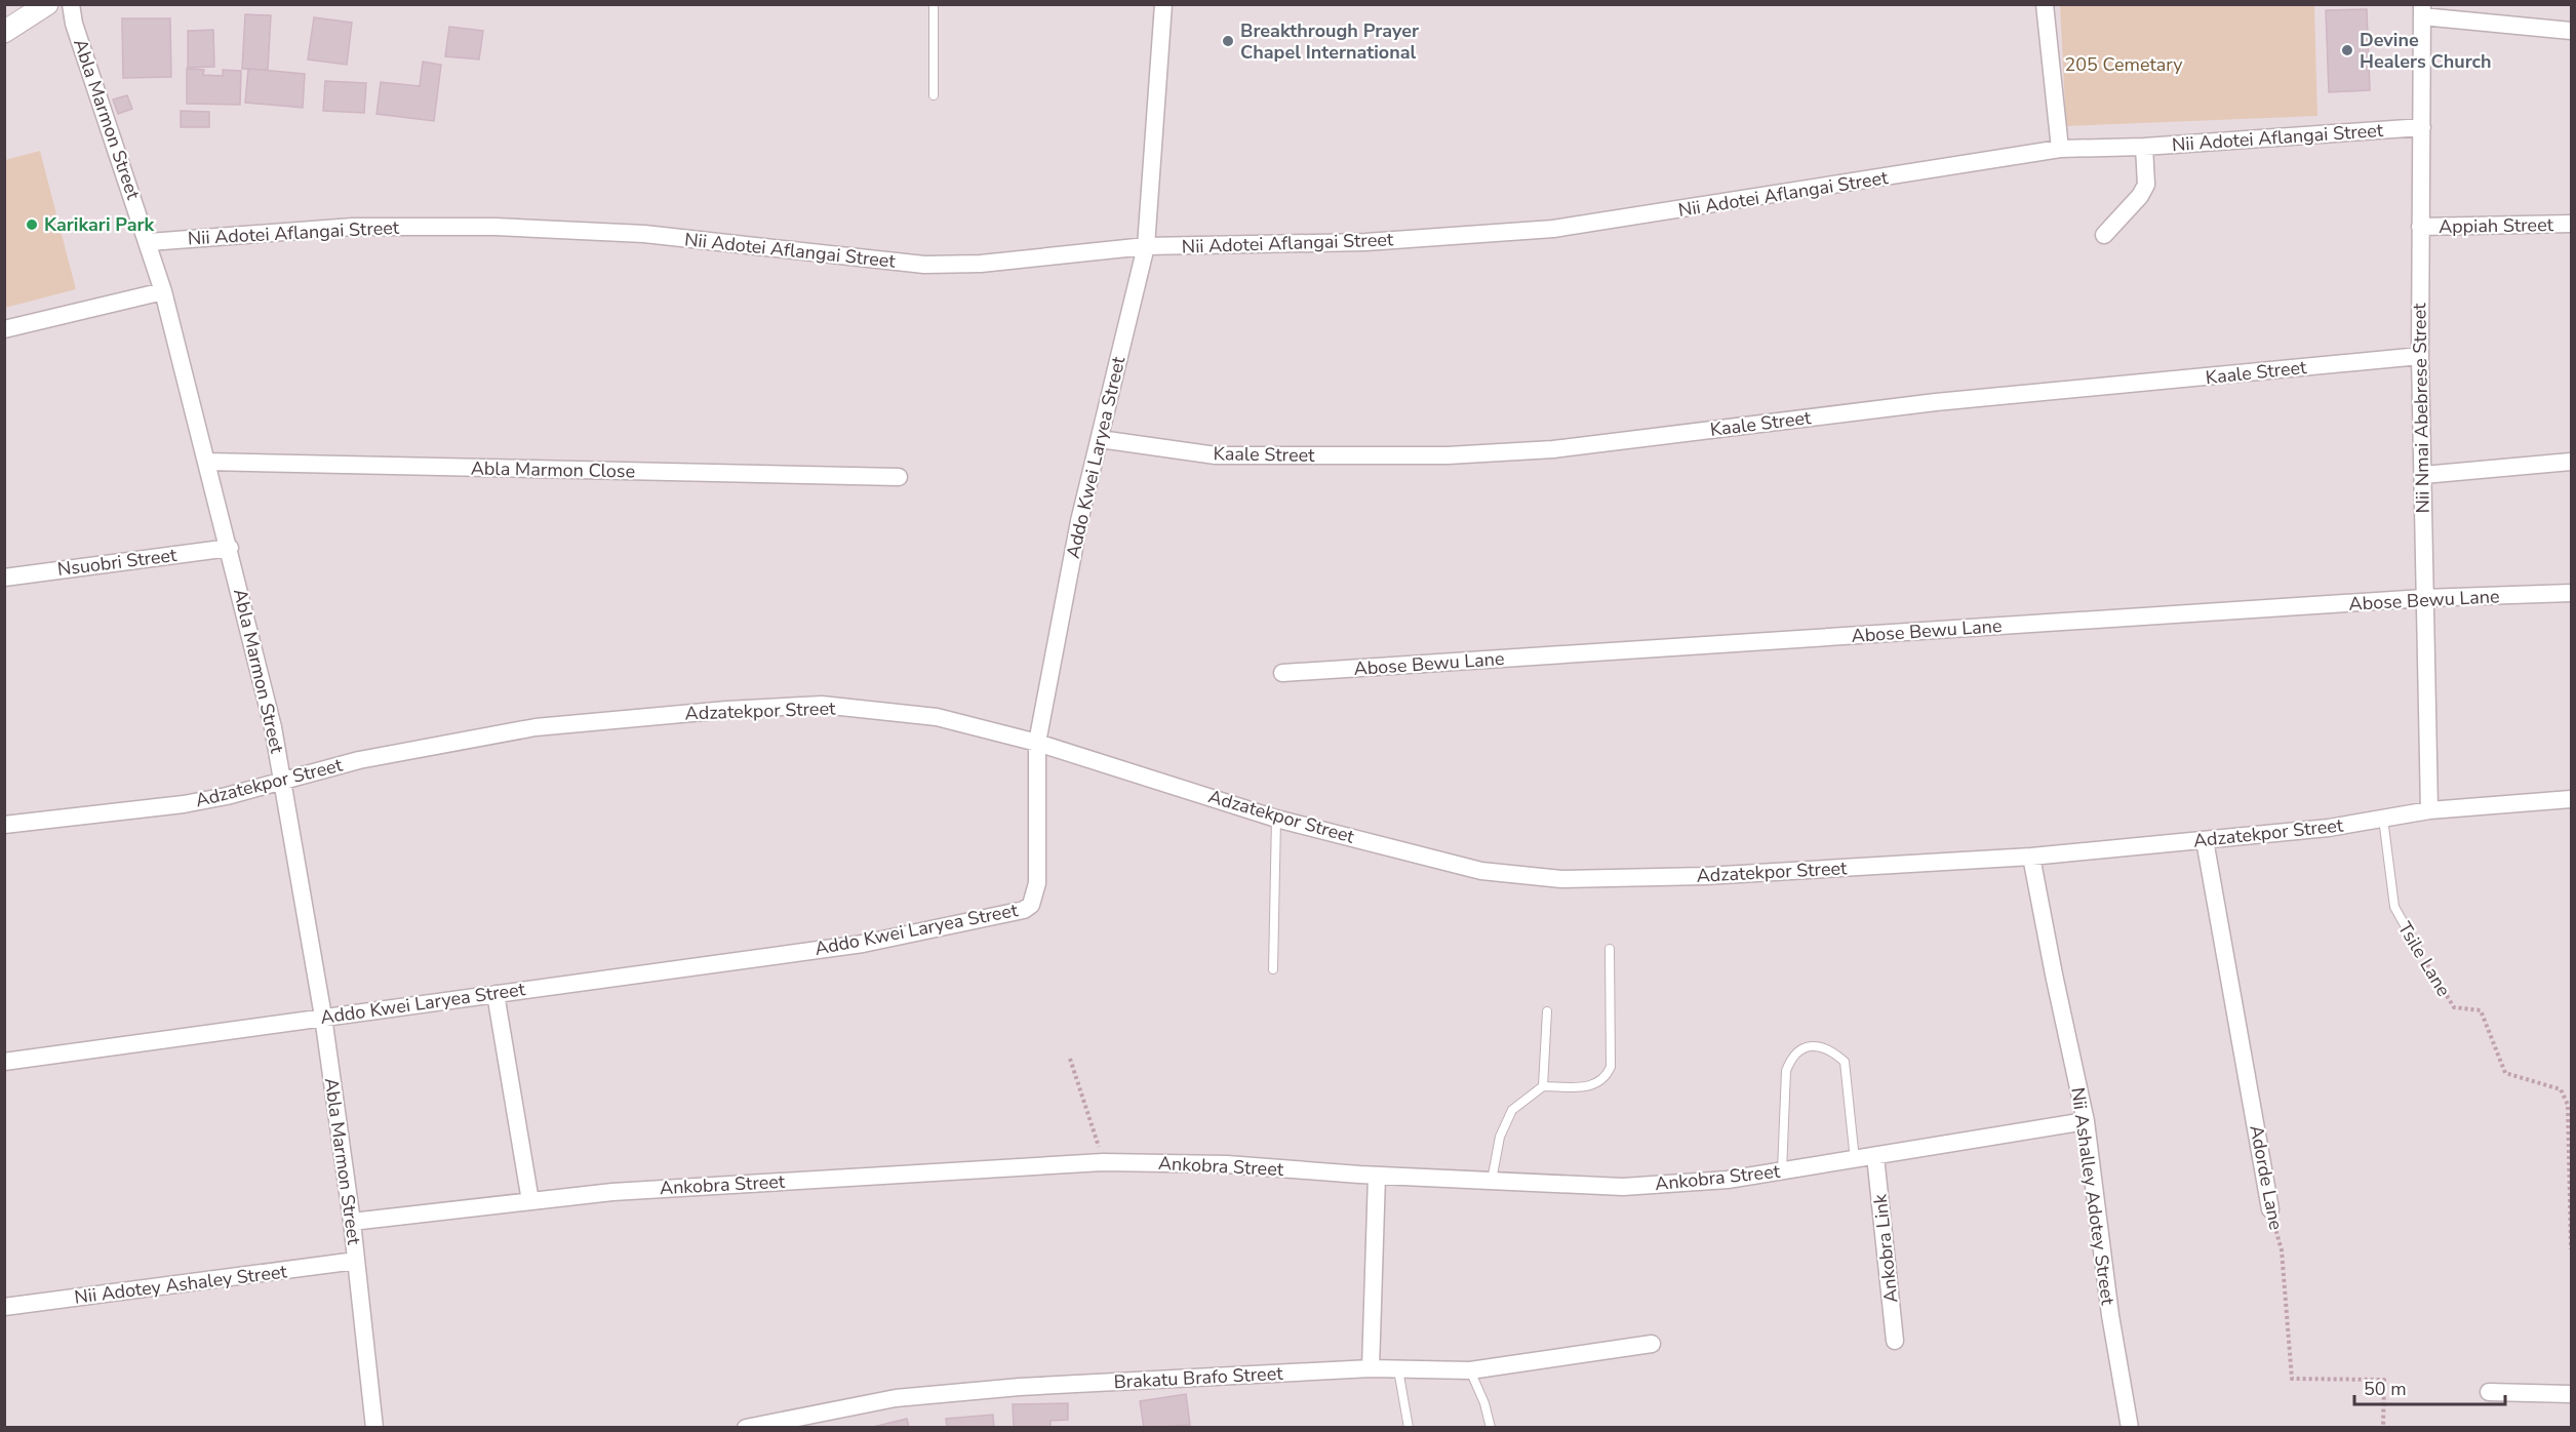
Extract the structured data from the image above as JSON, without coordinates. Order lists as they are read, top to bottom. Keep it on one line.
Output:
{"streets":{"street":["Abla Marmon Street","Nii Adotei Aflangai Street","Appiah Street","Kaale Street","Nii Nmai Abebrese Street","Addo Kwei Laryea Street","Abla Marmon Close","Nsuobri Street","Abose Bewu Lane","Adzatekpor Street","Ankobra Street","Adorde Lane","Nii Ashalley Adotey Street","Ankobra Link","Nii Adotey Ashaley Street","Brakatu Brafo Street"],"lane":["Tsile Lane"]},"crossings":[["Abla Marmon Street","Nii Adotei Aflangai Street"],["Abla Marmon Street","Addo Kwei Laryea Street"],["Abla Marmon Street","Abla Marmon Close"],["Abla Marmon Street","Nsuobri Street"],["Abla Marmon Street","Adzatekpor Street"],["Abla Marmon Street","Ankobra Street"],["Abla Marmon Street","Nii Adotey Ashaley Street"],["Nii Adotei Aflangai Street","Nii Nmai Abebrese Street"],["Nii Adotei Aflangai Street","Addo Kwei Laryea Street"],["Appiah Street","Nii Nmai Abebrese Street"],["Kaale Street","Nii Nmai Abebrese Street"],["Kaale Street","Addo Kwei Laryea Street"],["Nii Nmai Abebrese Street","Abose Bewu Lane"],["Nii Nmai Abebrese Street","Adzatekpor Street"],["Addo Kwei Laryea Street","Adzatekpor Street"],["Adzatekpor Street","Tsile Lane"],["Adzatekpor Street","Adorde Lane"],["Adzatekpor Street","Nii Ashalley Adotey Street"],["Ankobra Street","Nii Ashalley Adotey Street"],["Ankobra Street","Ankobra Link"]],"parks":["205 Cemetary"],"places":["Breakthrough Prayer Chapel International","Devine Healers Church","Karikari Park"],"scale_bar":"50 m"}
